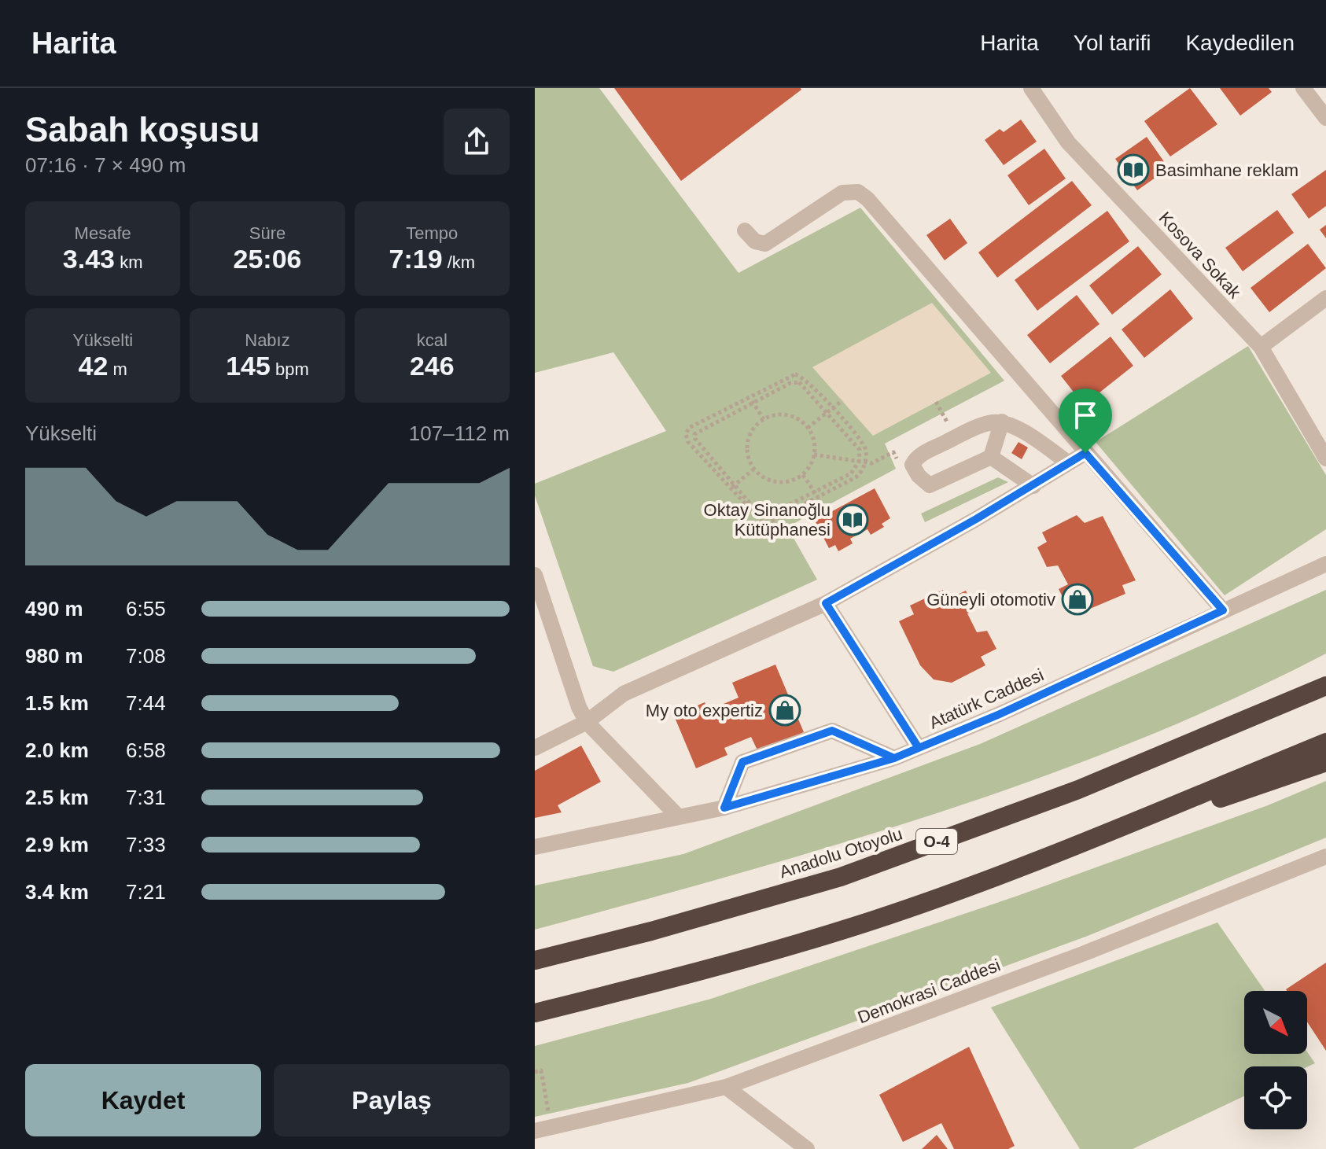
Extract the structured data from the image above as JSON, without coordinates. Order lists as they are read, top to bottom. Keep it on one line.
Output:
{"streets":{"highway":["O-4","Anadolu Otoyolu"],"street":["Kosova Sokak","Atatürk Caddesi","Demokrasi Caddesi"]},"places":{"library":["Basimhane reklam","Oktay Sinanoğlu Kütüphanesi"],"shop":["Güneyli otomotiv","My oto expertiz"]},"north":"bottom right","page":{"header":"Harita","nav":["Harita","Yol tarifi","Kaydedilen"],"heading":["Sabah koşusu","07:16 · 7 × 490 m"],"stats":[["Mesafe","3.43 km"],["Süre","25:06"],["Tempo","7:19 /km"],["Yükselti","42 m"],["Nabız","145 bpm"],["kcal","246"]],"chart":["Yükselti","107–112 m"],"list":[{"name":"490 m","note":"6:55"},{"name":"980 m","note":"7:08"},{"name":"1.5 km","note":"7:44"},{"name":"2.0 km","note":"6:58"},{"name":"2.5 km","note":"7:31"},{"name":"2.9 km","note":"7:33"},{"name":"3.4 km","note":"7:21"}],"buttons":["Kaydet","Paylaş"]}}
